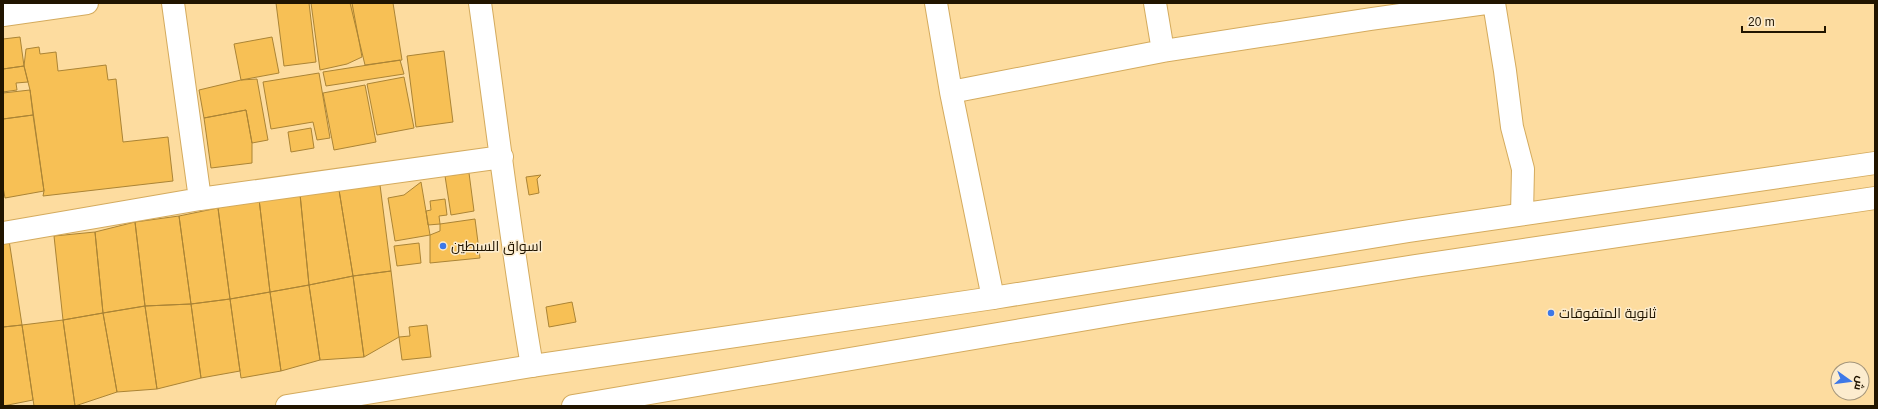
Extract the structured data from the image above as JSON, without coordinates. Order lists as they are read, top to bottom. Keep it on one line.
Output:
{"places":["اسواق السبطين","ثانوية المتفوقات"],"scale_bar":"20 m","north":"right"}
